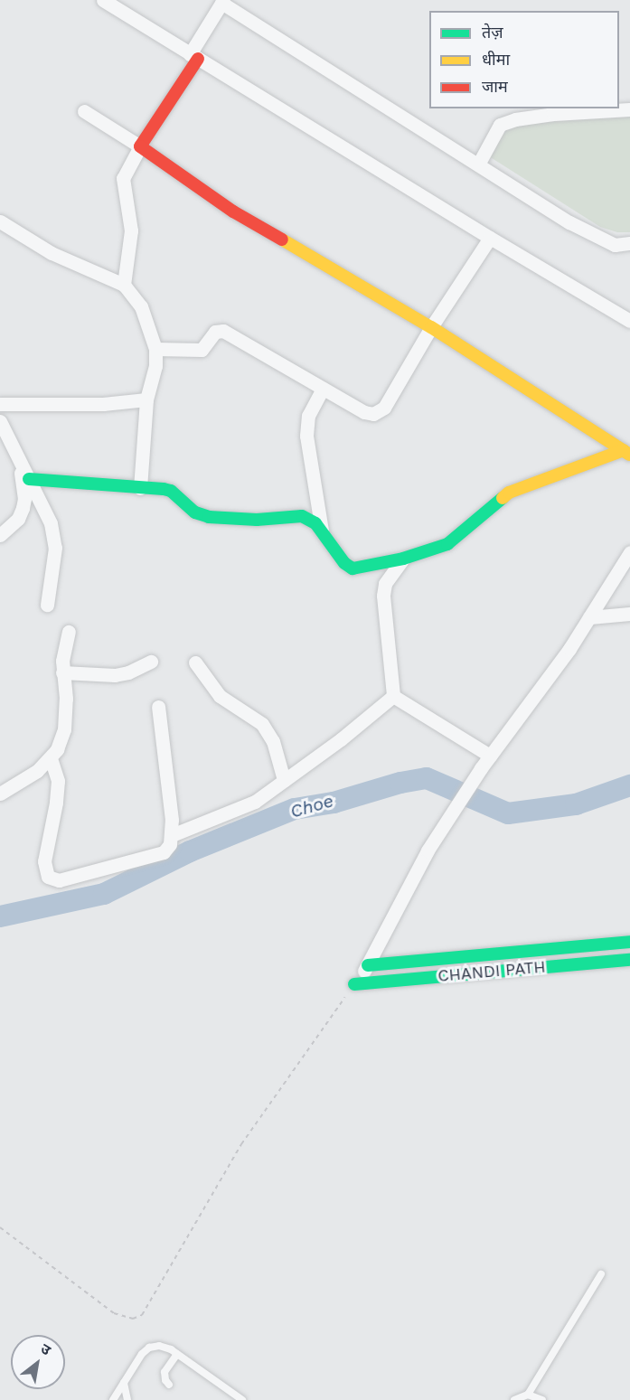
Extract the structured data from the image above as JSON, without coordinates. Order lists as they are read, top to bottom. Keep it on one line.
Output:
{"streets":{"street":["CHANDI PATH"]},"water":["Choe"],"legend":["तेज़","धीमा","जाम"],"north":"top right"}
